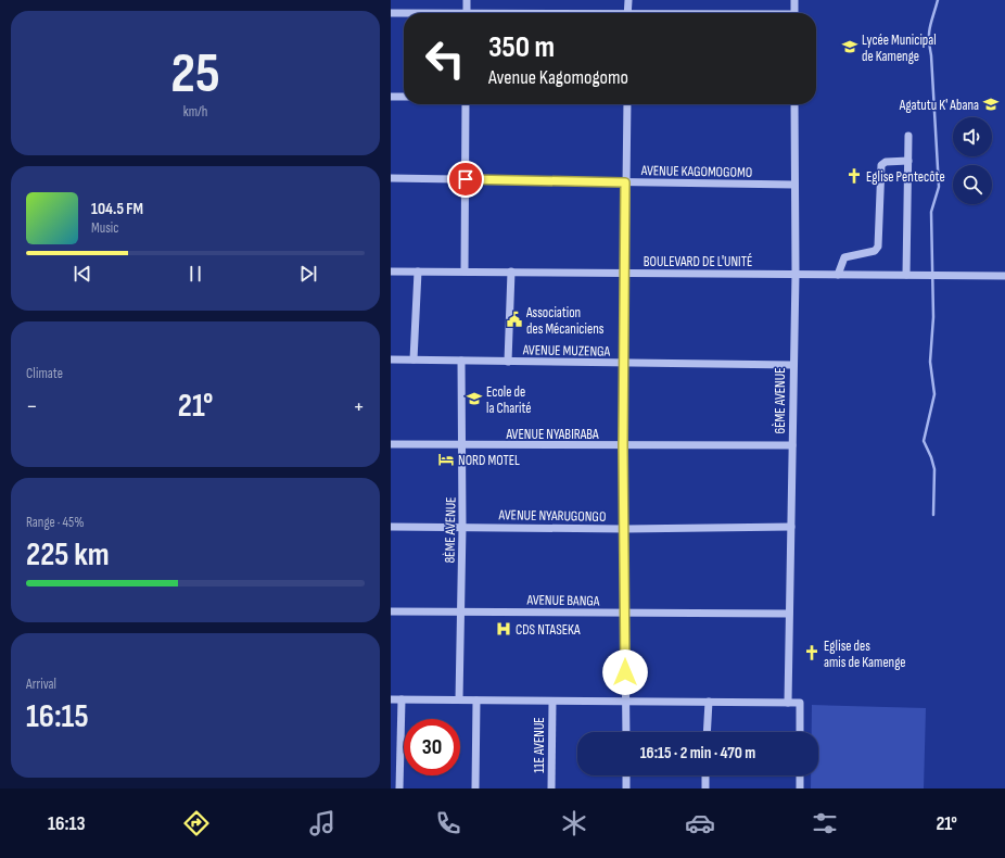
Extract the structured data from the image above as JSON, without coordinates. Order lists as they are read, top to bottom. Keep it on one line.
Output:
{"streets":{"street":["AVENUE KAGOMOGOMO","BOULEVARD DE L'UNITÉ","AVENUE MUZENGA","6ÈME AVENUE","AVENUE NYABIRABA","AVENUE NYARUGONGO","8ÈME AVENUE","AVENUE BANGA","11E AVENUE"]},"crossings":[["AVENUE KAGOMOGOMO","6ÈME AVENUE"],["BOULEVARD DE L'UNITÉ","6ÈME AVENUE"],["AVENUE MUZENGA","6ÈME AVENUE"],["AVENUE MUZENGA","8ÈME AVENUE"],["6ÈME AVENUE","AVENUE NYABIRABA"],["6ÈME AVENUE","AVENUE NYARUGONGO"],["6ÈME AVENUE","AVENUE BANGA"],["AVENUE NYABIRABA","8ÈME AVENUE"],["AVENUE NYARUGONGO","8ÈME AVENUE"],["8ÈME AVENUE","AVENUE BANGA"]],"places":{"school or university":["Lycée Municipal de Kamenge","Agatutu K' Abana","Ecole de la Charité"],"church":["Eglise Pentecôte","Eglise des amis de Kamenge"],"public building":["Association des Mécaniciens"],"hotel":["NORD MOTEL"],"hospital":["CDS NTASEKA"]},"page":{"tile":[["25","km/h"],"Climate",["Range · 45%","225 km"],["Arrival","16:15"]],"turn":["350 m","Avenue Kagomogomo"],"song":["104.5 FM","Music"],"heat":["−","21°","+"],"limit":"30","trip":"16:15 · 2 min · 470 m","tabs":["16:13","21°"]}}
